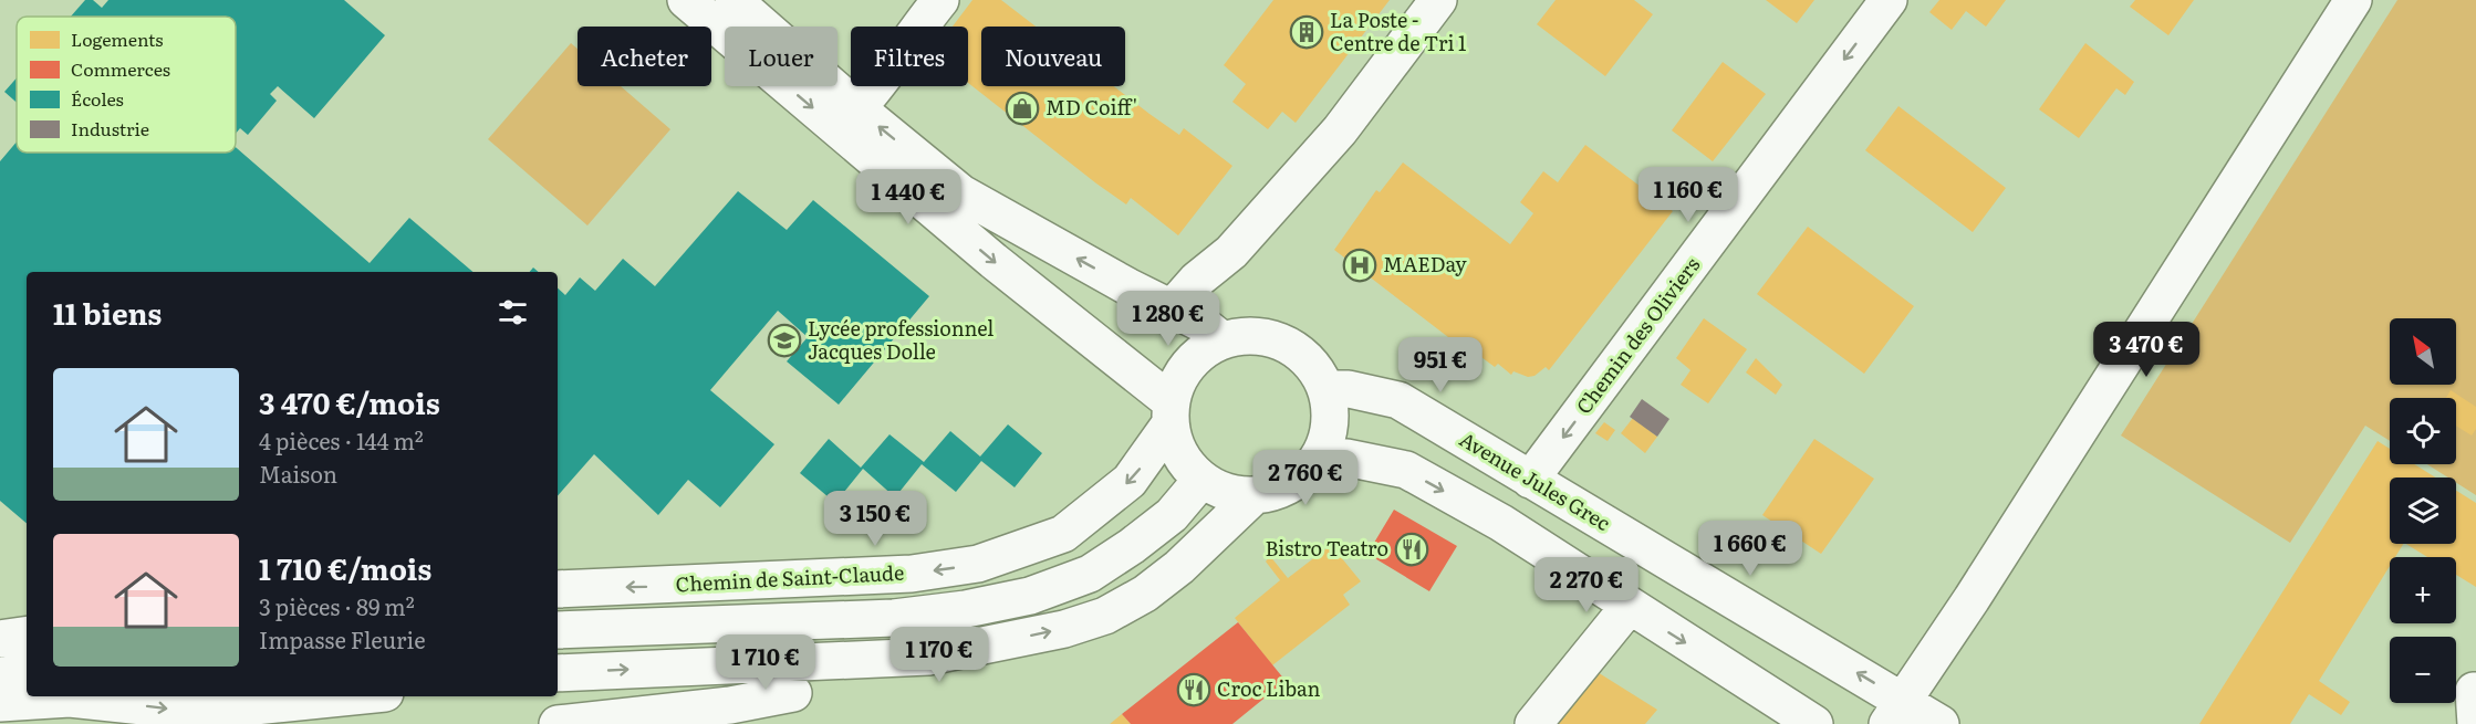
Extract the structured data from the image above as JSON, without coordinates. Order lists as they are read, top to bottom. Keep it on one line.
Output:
{"streets":{"street":["Chemin des Oliviers","Avenue Jules Grec","Chemin de Saint-Claude"]},"crossings":[["Chemin des Oliviers","Avenue Jules Grec"],["Avenue Jules Grec","Chemin de Saint-Claude"]],"one_way":["Chemin des Oliviers"],"places":{"building":["La Poste - Centre de Tri 1"],"shop":["MD Coiff'"],"hospital":["MAEDay"],"school or university":["Lycée professionnel Jacques Dolle"],"restaurant":["Bistro Teatro","Croc Liban"]},"legend":["Logements","Commerces","Écoles","Industrie"],"north":"top left","page":{"chip":["Acheter","Louer","Filtres","Nouveau"],"price":["1 160 €","1 440 €","1 280 €","3 470 €","951 €","2 760 €","3 150 €","1 660 €","2 270 €","1 170 €","1 710 €"],"heading":"11 biens","map_buttons":["+","−"],"list":[{"name":"3 470 €/mois","note":"4 pièces · 144 m² · Maison"},{"name":"1 710 €/mois","note":"3 pièces · 89 m² · Impasse Fleurie"}]}}
